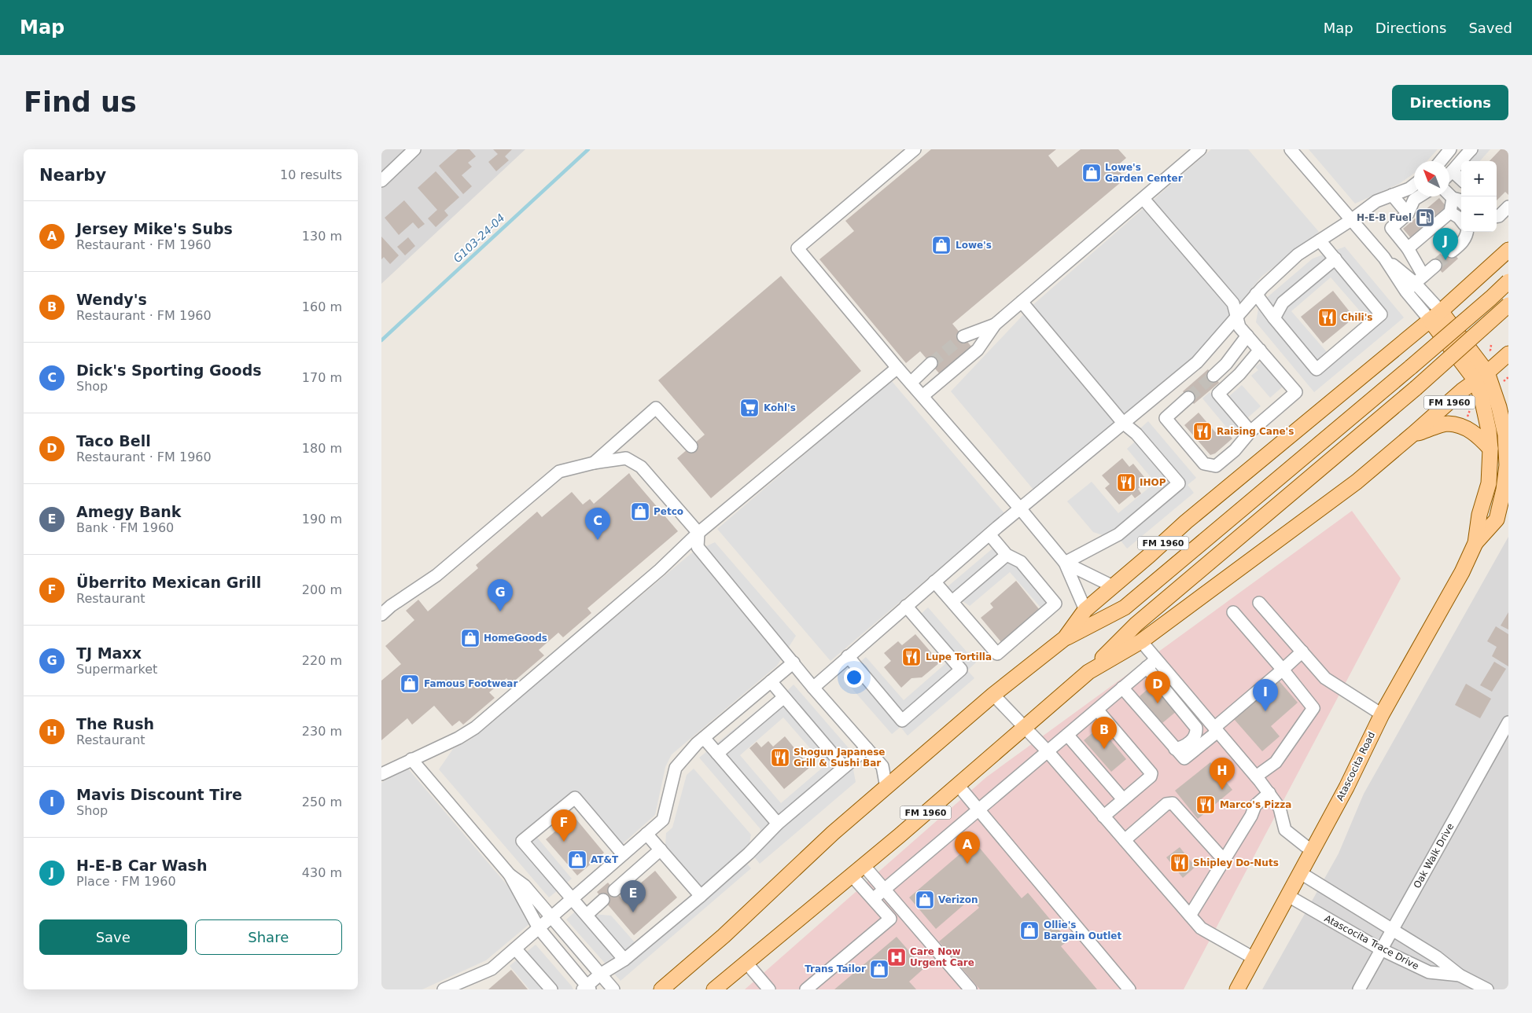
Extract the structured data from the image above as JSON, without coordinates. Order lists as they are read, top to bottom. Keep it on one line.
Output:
{"streets":{"main road":["FM 1960","Atascocita Road"],"street":["Oak Walk Drive","Atascocita Trace Drive"]},"crossings":[["FM 1960","Atascocita Road"],["Atascocita Road","Atascocita Trace Drive"],["Oak Walk Drive","Atascocita Trace Drive"]],"water":["G103-24-04"],"places":{"shop":["Lowe's Garden Center","Lowe's","Petco","HomeGoods","Famous Footwear","AT&T","Verizon","Ollie's Bargain Outlet","Trans Tailor"],"fuel station":["H-E-B Fuel"],"restaurant":["Chili's","Raising Cane's","IHOP","Lupe Tortilla","Shogun Japanese Grill & Sushi Bar","Marco's Pizza","Shipley Do-Nuts"],"supermarket":["Kohl's"],"hospital":["Care Now Urgent Care"]},"north":"top left","page":{"header":"Map","nav":["Map","Directions","Saved"],"buttons":["Directions",["Save","Share"]],"title":"Find us","heading":["Nearby","10 results"],"map_buttons":["+","−"],"list":[{"mark":"A","name":"Jersey Mike's Subs","note":"Restaurant · FM 1960","value":"130 m"},{"mark":"B","name":"Wendy's","note":"Restaurant · FM 1960","value":"160 m"},{"mark":"C","name":"Dick's Sporting Goods","note":"Shop","value":"170 m"},{"mark":"D","name":"Taco Bell","note":"Restaurant · FM 1960","value":"180 m"},{"mark":"E","name":"Amegy Bank","note":"Bank · FM 1960","value":"190 m"},{"mark":"F","name":"Überrito Mexican Grill","note":"Restaurant","value":"200 m"},{"mark":"G","name":"TJ Maxx","note":"Supermarket","value":"220 m"},{"mark":"H","name":"The Rush","note":"Restaurant","value":"230 m"},{"mark":"I","name":"Mavis Discount Tire","note":"Shop","value":"250 m"},{"mark":"J","name":"H-E-B Car Wash","note":"Place · FM 1960","value":"430 m"}],"pins":["J","C","G","D","I","B","H","F","A","E"]}}
